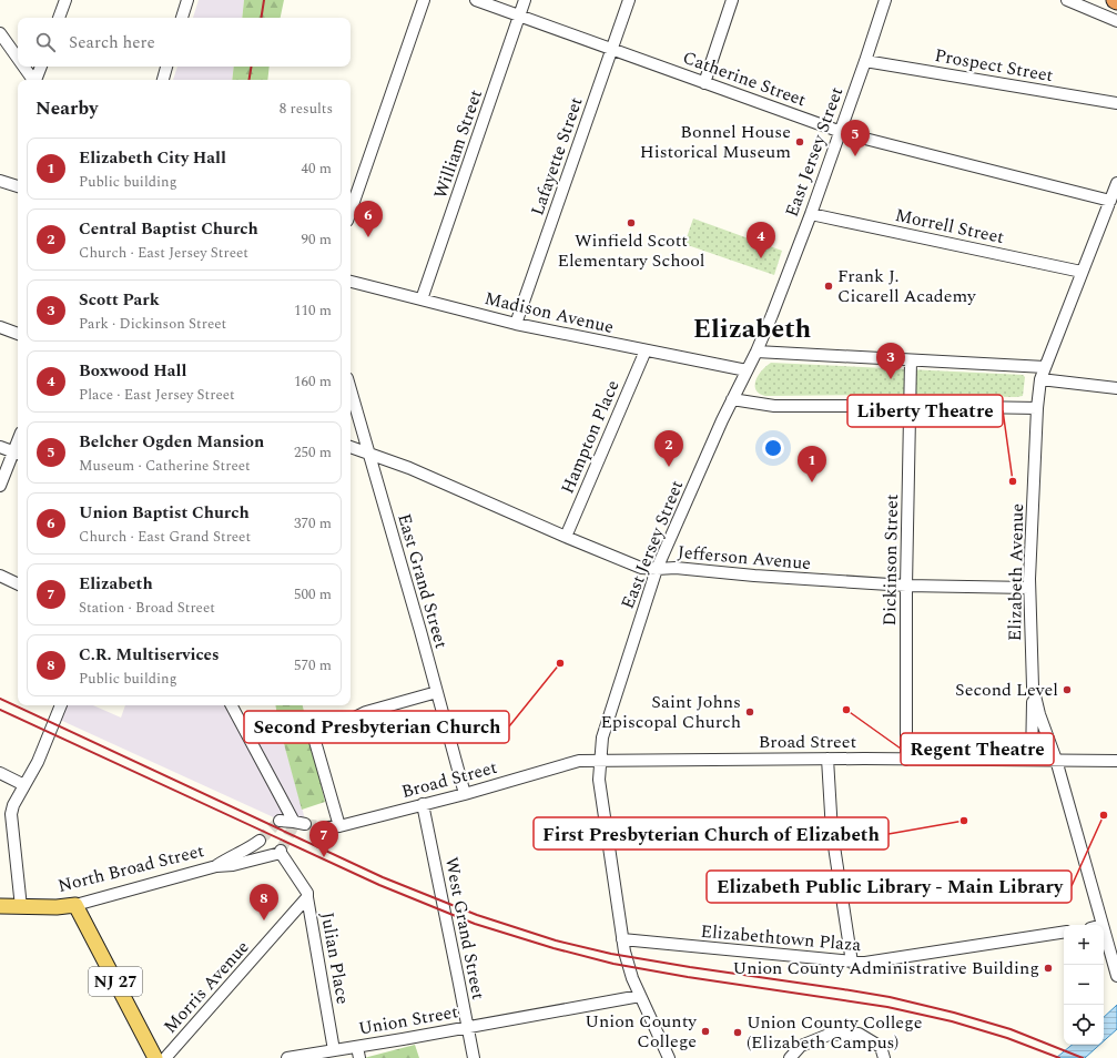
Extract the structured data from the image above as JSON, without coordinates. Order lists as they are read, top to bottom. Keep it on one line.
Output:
{"streets":{"main road":["North Broad Street","NJ 27"],"street":["Prospect Street","Catherine Street","William Street","East Jersey Street","Lafayette Street","Morrell Street","Madison Avenue","Hampton Place","Jefferson Avenue","Dickinson Street","Elizabeth Avenue","East Grand Street","Broad Street","West Grand Street","Elizabethtown Plaza","Julian Place","Morris Avenue","Union Street"]},"crossings":[["Prospect Street","East Jersey Street"],["Catherine Street","William Street"],["Catherine Street","East Jersey Street"],["Catherine Street","Lafayette Street"],["Catherine Street","Elizabeth Avenue"],["William Street","Madison Avenue"],["East Jersey Street","Morrell Street"],["East Jersey Street","Madison Avenue"],["East Jersey Street","Jefferson Avenue"],["East Jersey Street","Broad Street"],["East Jersey Street","Elizabethtown Plaza"],["East Jersey Street","Union Street"],["Lafayette Street","Madison Avenue"],["Morrell Street","Elizabeth Avenue"],["Madison Avenue","Hampton Place"],["Hampton Place","Jefferson Avenue"],["Jefferson Avenue","Dickinson Street"],["Jefferson Avenue","Elizabeth Avenue"],["Jefferson Avenue","East Grand Street"],["Dickinson Street","Broad Street"],["Elizabeth Avenue","Broad Street"],["East Grand Street","Broad Street"],["Broad Street","West Grand Street"],["North Broad Street","Julian Place"],["North Broad Street","NJ 27"],["North Broad Street","Morris Avenue"],["West Grand Street","Union Street"],["Julian Place","Morris Avenue"],["Julian Place","Union Street"]],"districts":["Elizabeth"],"places":["Bonnel House Historical Museum","Winfield Scott Elementary School","Frank J. Cicarell Academy","Liberty Theatre","Second Presbyterian Church","Second Level","Regent Theatre","Saint Johns Episcopal Church","Elizabeth Public Library - Main Library","First Presbyterian Church of Elizabeth","Union County Administrative Building","Union County College","Union County College (Elizabeth Campus)"],"page":{"search":"Search here","heading":["Nearby","8 results"],"pins":["5","6","4","3","2","1","7","8"],"list":[{"mark":"1","name":"Elizabeth City Hall","note":"Public building","value":"40 m"},{"mark":"2","name":"Central Baptist Church","note":"Church · East Jersey Street","value":"90 m"},{"mark":"3","name":"Scott Park","note":"Park · Dickinson Street","value":"110 m"},{"mark":"4","name":"Boxwood Hall","note":"Place · East Jersey Street","value":"160 m"},{"mark":"5","name":"Belcher Ogden Mansion","note":"Museum · Catherine Street","value":"250 m"},{"mark":"6","name":"Union Baptist Church","note":"Church · East Grand Street","value":"370 m"},{"mark":"7","name":"Elizabeth","note":"Station · Broad Street","value":"500 m"},{"mark":"8","name":"C.R. Multiservices","note":"Public building","value":"570 m"}],"map_buttons":["+","−"]}}
